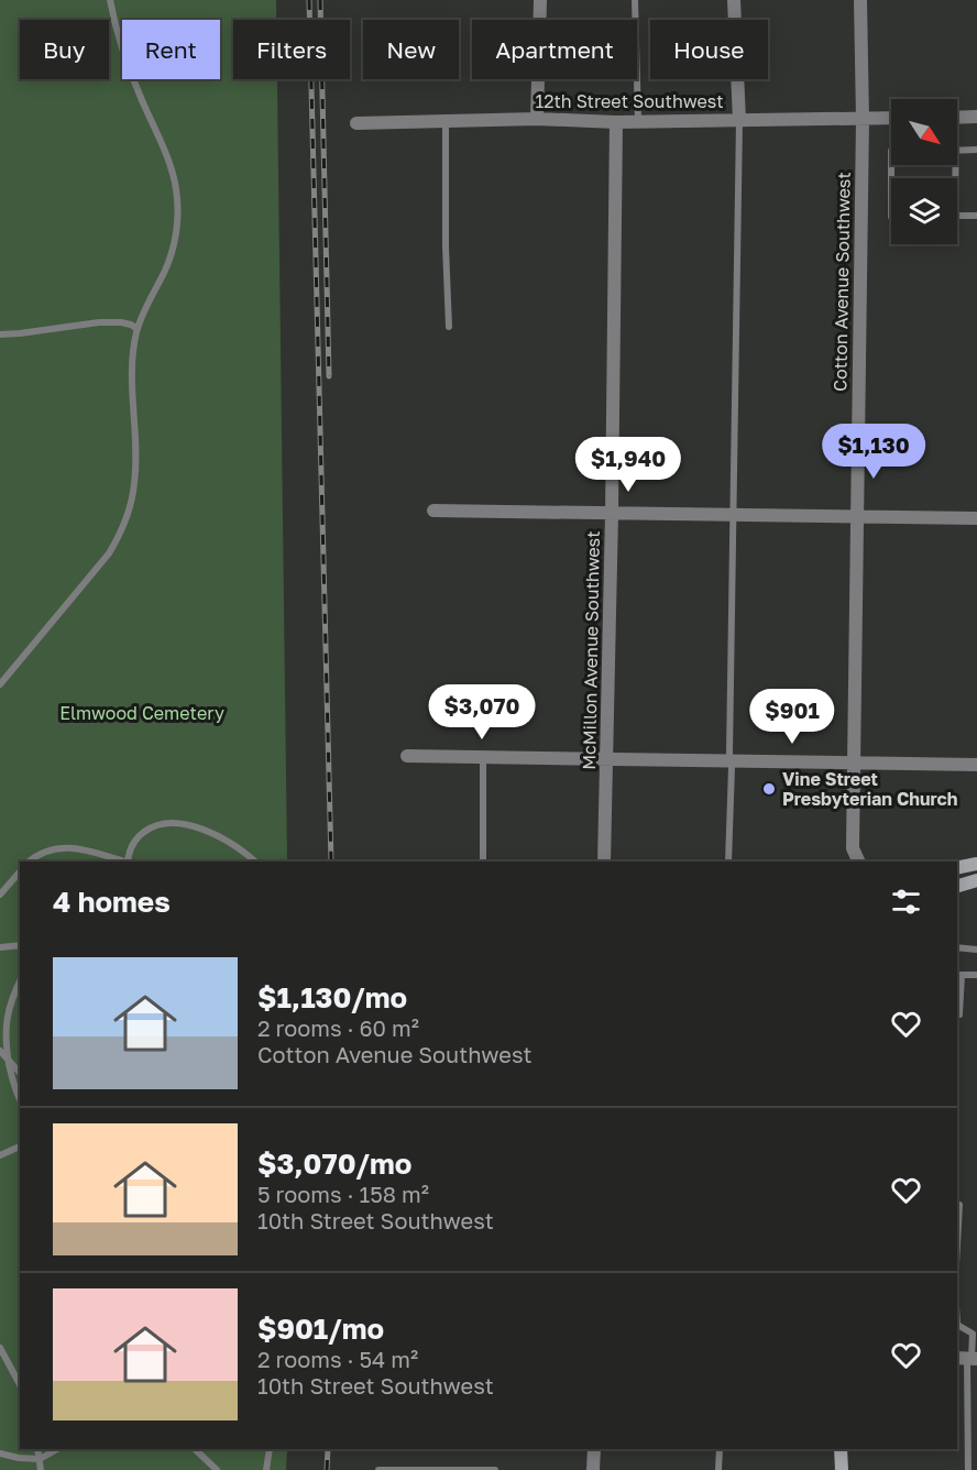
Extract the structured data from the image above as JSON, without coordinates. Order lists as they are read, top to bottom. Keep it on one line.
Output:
{"streets":{"street":["12th Street Southwest","Cotton Avenue Southwest","McMillon Avenue Southwest"]},"crossings":[["12th Street Southwest","Cotton Avenue Southwest"],["12th Street Southwest","McMillon Avenue Southwest"]],"parks":["Elmwood Cemetery"],"places":["Vine Street Presbyterian Church"],"north":"bottom right","page":{"chip":["Buy","Rent","Filters","New","Apartment","House"],"price":["$1,130","$1,940","$3,070","$901"],"heading":"4 homes","list":[{"name":"$1,130/mo","note":"2 rooms · 60 m² · Cotton Avenue Southwest"},{"name":"$3,070/mo","note":"5 rooms · 158 m² · 10th Street Southwest"},{"name":"$901/mo","note":"2 rooms · 54 m² · 10th Street Southwest"}]}}
